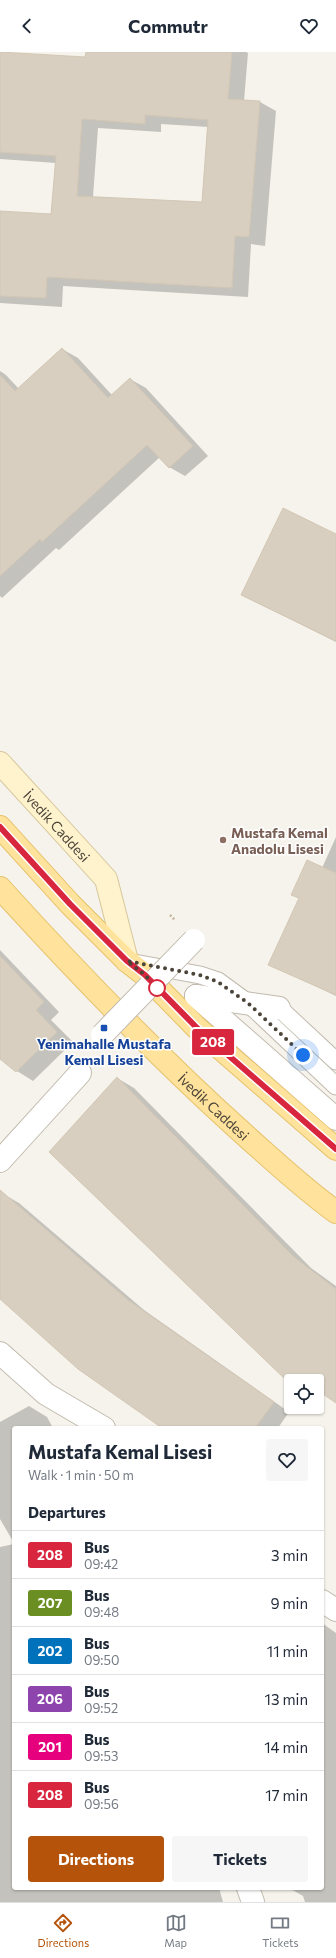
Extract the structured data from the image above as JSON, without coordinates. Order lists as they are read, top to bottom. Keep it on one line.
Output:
{"streets":{"main road":["İvedik Caddesi"]},"places":{"other":["Mustafa Kemal Anadolu Lisesi"],"transit":["Yenimahalle Mustafa Kemal Lisesi"]},"lines":["bus line 208"],"page":{"header":"Commutr","on_map":"208","heading":[["Mustafa Kemal Lisesi","Walk · 1 min · 50 m"],"Departures"],"list":[{"mark":"208","name":"Bus","note":"09:42","value":"3 min"},{"mark":"207","name":"Bus","note":"09:48","value":"9 min"},{"mark":"202","name":"Bus","note":"09:50","value":"11 min"},{"mark":"206","name":"Bus","note":"09:52","value":"13 min"},{"mark":"201","name":"Bus","note":"09:53","value":"14 min"},{"mark":"208","name":"Bus","note":"09:56","value":"17 min"}],"buttons":["Directions","Tickets"],"tabs":["Directions","Map","Tickets"]}}
